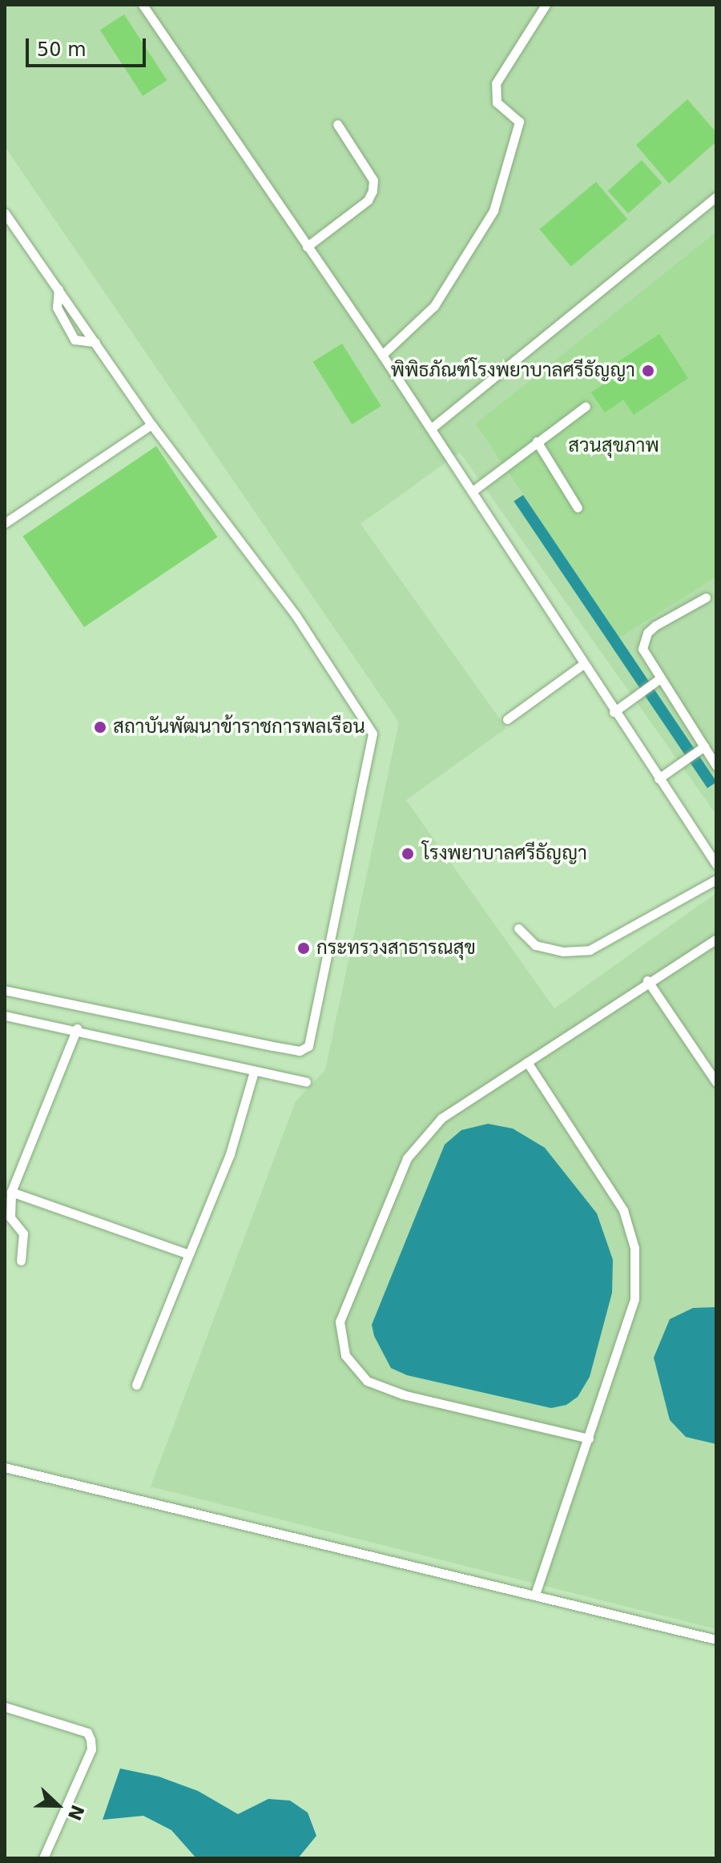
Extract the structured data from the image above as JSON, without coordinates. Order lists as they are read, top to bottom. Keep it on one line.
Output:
{"parks":["สวนสุขภาพ"],"places":["พิพิธภัณฑ์โรงพยาบาลศรีธัญญา","สถาบันพัฒนาข้าราชการพลเรือน","โรงพยาบาลศรีธัญญา","กระทรวงสาธารณสุข"],"scale_bar":"50 m","north":"right"}
